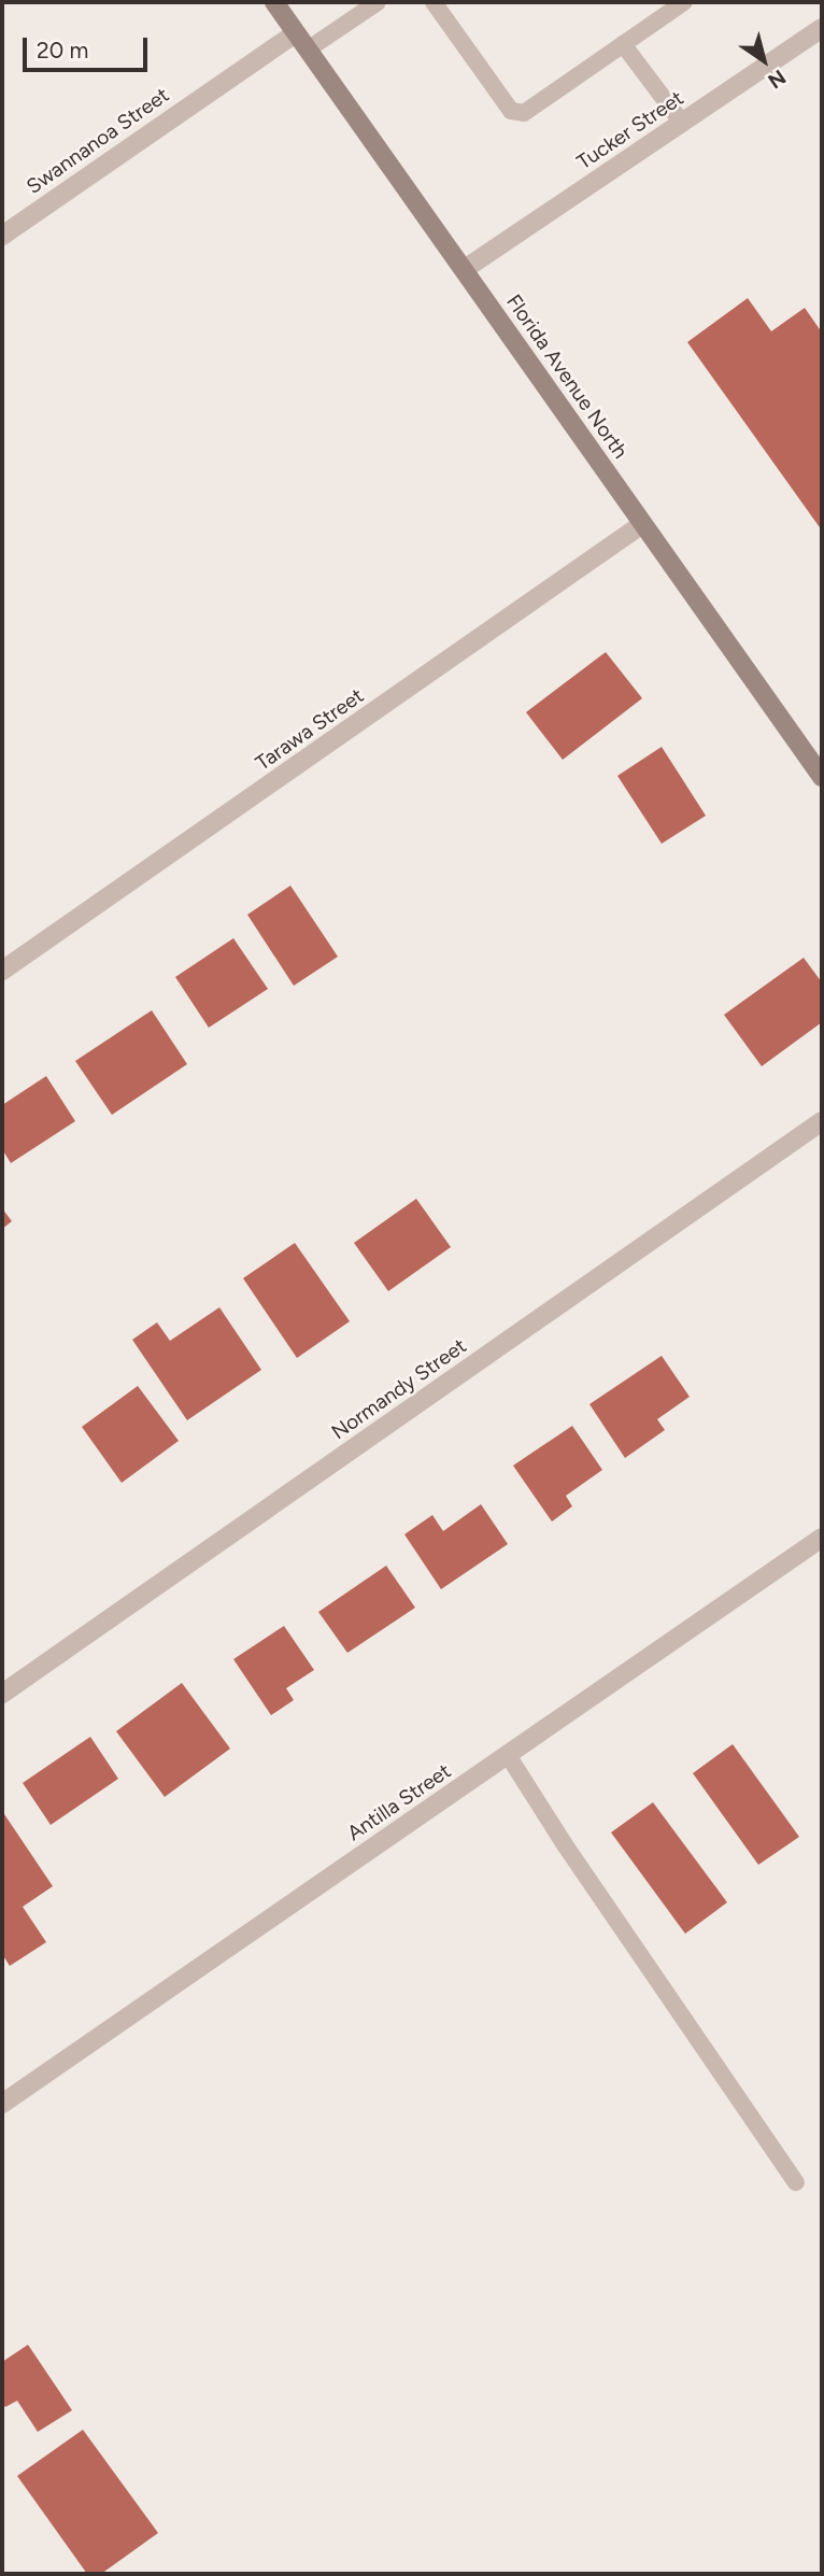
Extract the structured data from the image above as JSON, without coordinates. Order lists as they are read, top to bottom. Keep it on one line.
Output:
{"streets":{"street":["Tucker Street","Swannanoa Street","Florida Avenue North","Tarawa Street","Normandy Street","Antilla Street"]},"crossings":[["Tucker Street","Florida Avenue North"],["Swannanoa Street","Florida Avenue North"],["Florida Avenue North","Tarawa Street"]],"scale_bar":"20 m","north":"bottom right"}
